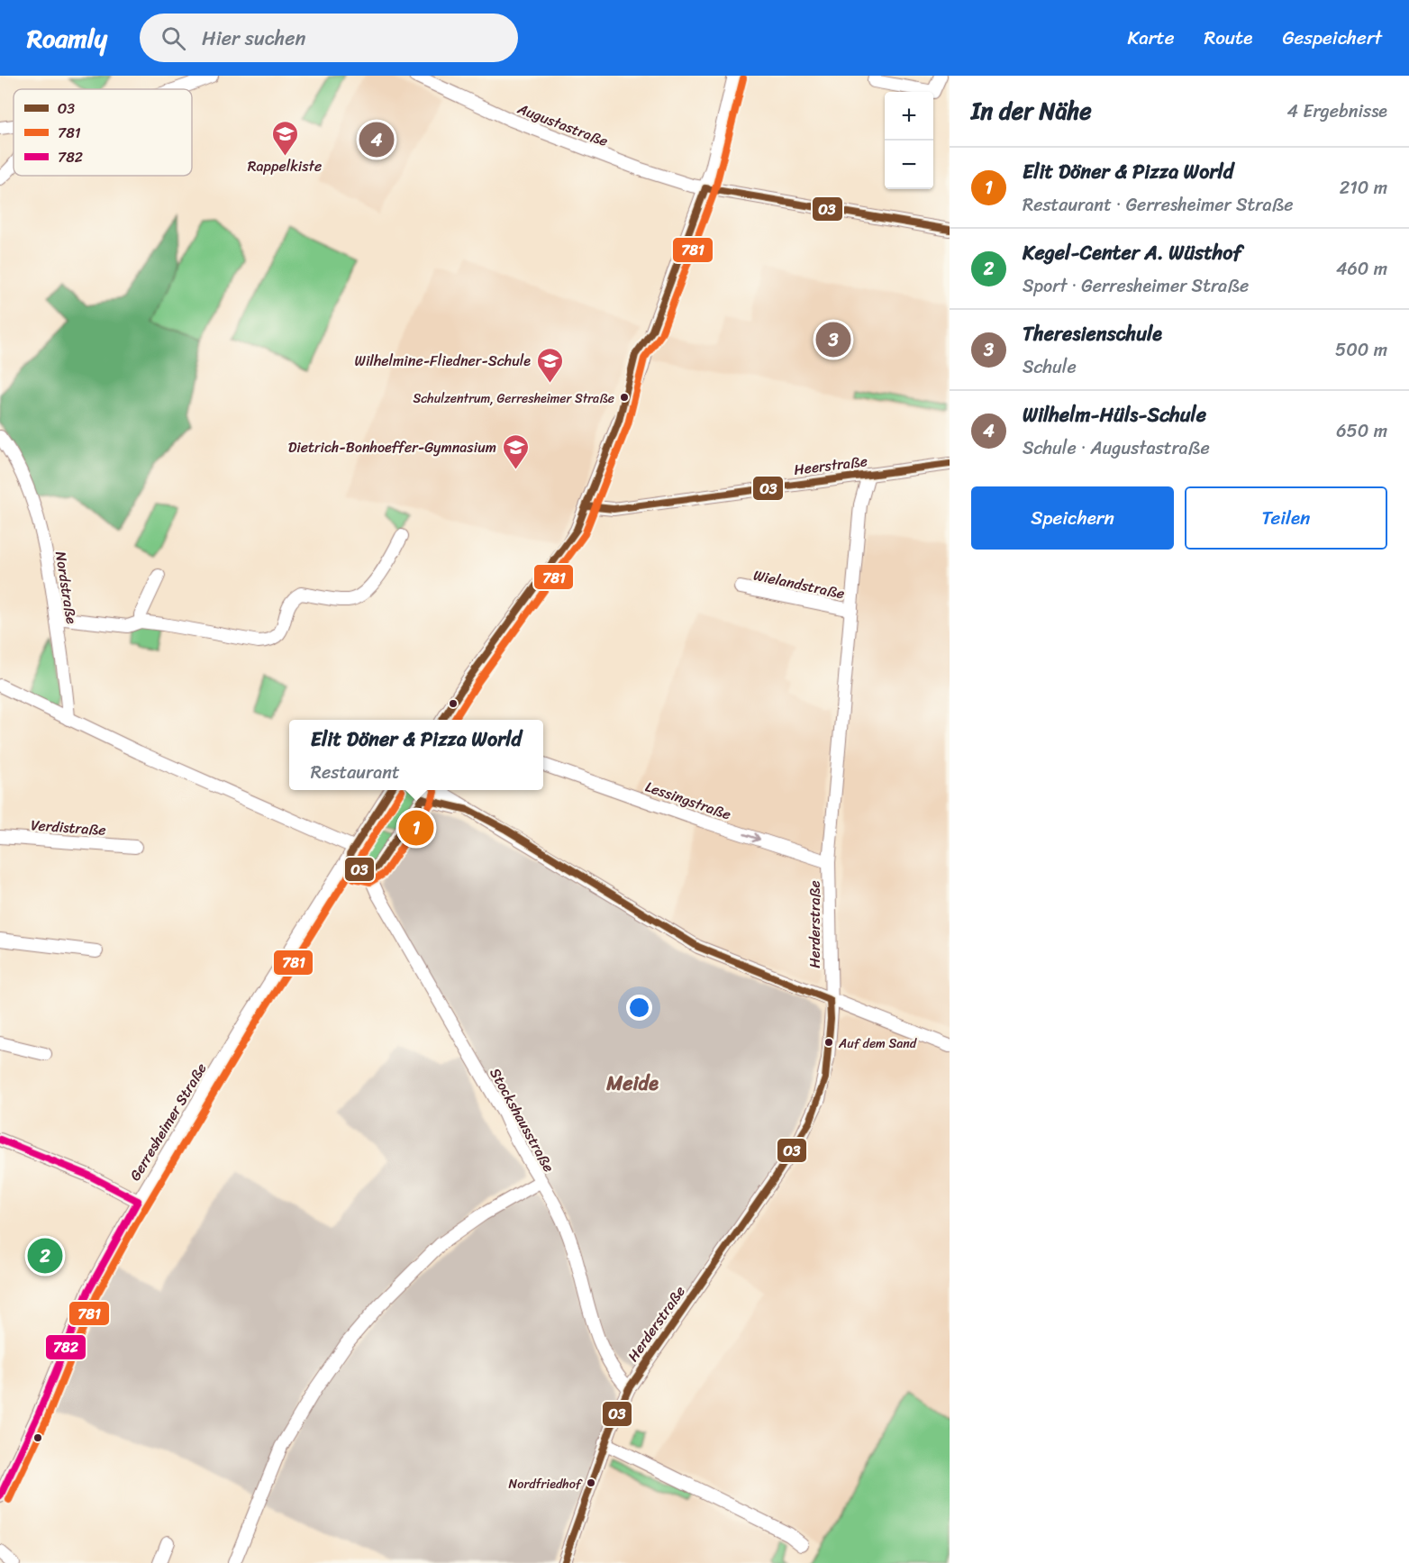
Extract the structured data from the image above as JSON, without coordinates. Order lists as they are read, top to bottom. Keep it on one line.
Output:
{"streets":{"street":["Augustastraße","Heerstraße","Wielandstraße","Nordstraße","Lessingstraße","Verdistraße","Herderstraße","Stockshausstraße","Gerresheimer Straße"]},"crossings":[["Heerstraße","Herderstraße"],["Wielandstraße","Herderstraße"],["Lessingstraße","Herderstraße"],["Herderstraße","Stockshausstraße"],["Stockshausstraße","Gerresheimer Straße"]],"districts":["Meide"],"places":{"school or university":["Rappelkiste","Wilhelmine-Fliedner-Schule","Dietrich-Bonhoeffer-Gymnasium"],"other":["Schulzentrum, Gerresheimer Straße","Auf dem Sand","Nordfriedhof"]},"lines":["transit line 781","transit line O3","transit line 782"],"legend":["O3","781","782"],"page":{"header":"Roamly","search":"Hier suchen","nav":["Karte","Route","Gespeichert"],"heading":["In der Nähe","4 Ergebnisse"],"map_buttons":["+","−"],"pins":["4","3","1","2"],"list":[{"mark":"1","name":"Elit Döner & Pizza World","note":"Restaurant · Gerresheimer Straße","value":"210 m"},{"mark":"2","name":"Kegel-Center A. Wüsthof","note":"Sport · Gerresheimer Straße","value":"460 m"},{"mark":"3","name":"Theresienschule","note":"Schule","value":"500 m"},{"mark":"4","name":"Wilhelm-Hüls-Schule","note":"Schule · Augustastraße","value":"650 m"}],"buttons":["Speichern","Teilen"],"popup":["Elit Döner & Pizza World","Restaurant"]}}
